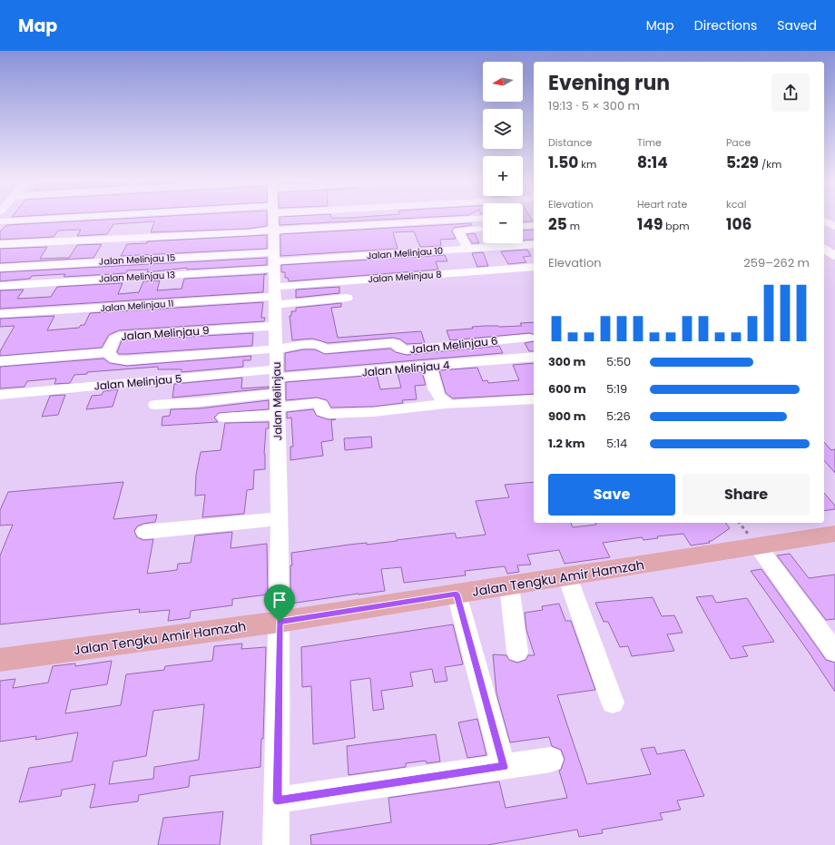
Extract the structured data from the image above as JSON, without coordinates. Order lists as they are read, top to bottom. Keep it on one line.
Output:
{"streets":{"main road":["Jalan Tengku Amir Hamzah"],"street":["Jalan Melinjau 10","Jalan Melinjau 15","Jalan Melinjau 13","Jalan Melinjau 8","Jalan Melinjau 11","Jalan Melinjau 9","Jalan Melinjau 6","Jalan Melinjau 4","Jalan Melinjau 5","Jalan Melinjau"]},"crossings":[["Jalan Melinjau 10","Jalan Melinjau 15"],["Jalan Melinjau 10","Jalan Melinjau 13"],["Jalan Melinjau 10","Jalan Melinjau"],["Jalan Melinjau 15","Jalan Melinjau 13"],["Jalan Melinjau 15","Jalan Melinjau"],["Jalan Melinjau 13","Jalan Melinjau"],["Jalan Melinjau 8","Jalan Melinjau 11"],["Jalan Melinjau 8","Jalan Melinjau"],["Jalan Melinjau 11","Jalan Melinjau"],["Jalan Melinjau 9","Jalan Melinjau 6"],["Jalan Melinjau 9","Jalan Melinjau"],["Jalan Melinjau 6","Jalan Melinjau"],["Jalan Melinjau 4","Jalan Melinjau 5"],["Jalan Melinjau 4","Jalan Melinjau"],["Jalan Melinjau 5","Jalan Melinjau"],["Jalan Melinjau","Jalan Tengku Amir Hamzah"]],"north":"left","page":{"header":"Map","nav":["Map","Directions","Saved"],"map_buttons":["+","−"],"heading":["Evening run","19:13 · 5 × 300 m"],"stats":[["Distance","1.50 km"],["Time","8:14"],["Pace","5:29 /km"],["Elevation","25 m"],["Heart rate","149 bpm"],["kcal","106"]],"chart":["Elevation","259–262 m"],"list":[{"name":"300 m","note":"5:50"},{"name":"600 m","note":"5:19"},{"name":"900 m","note":"5:26"},{"name":"1.2 km","note":"5:14"}],"buttons":["Save","Share"]}}
